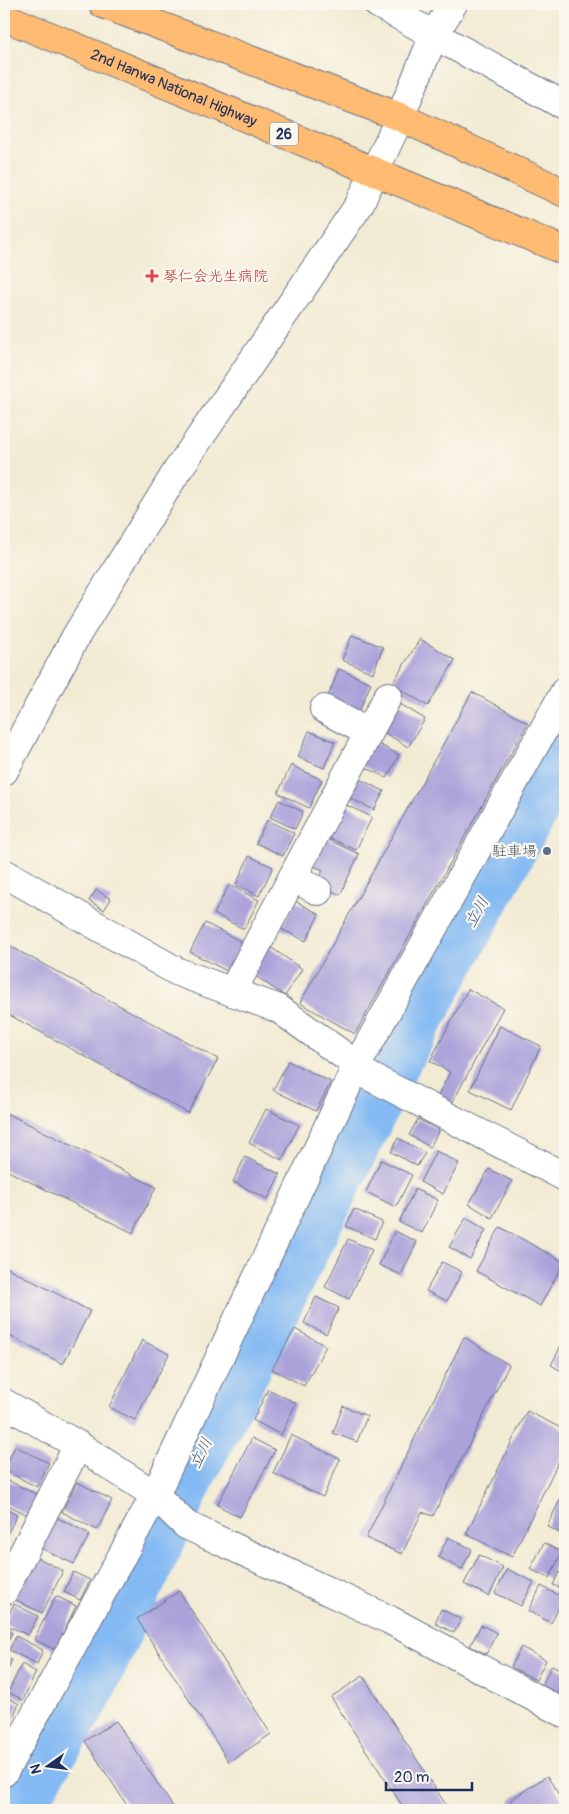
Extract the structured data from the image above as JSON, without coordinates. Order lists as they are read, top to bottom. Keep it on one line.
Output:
{"streets":{"highway":["2nd Hanwa National Highway","26"]},"water":["立川"],"places":{"health":["琴仁会光生病院"],"other":["駐車場"]},"scale_bar":"20 m","north":"left"}
